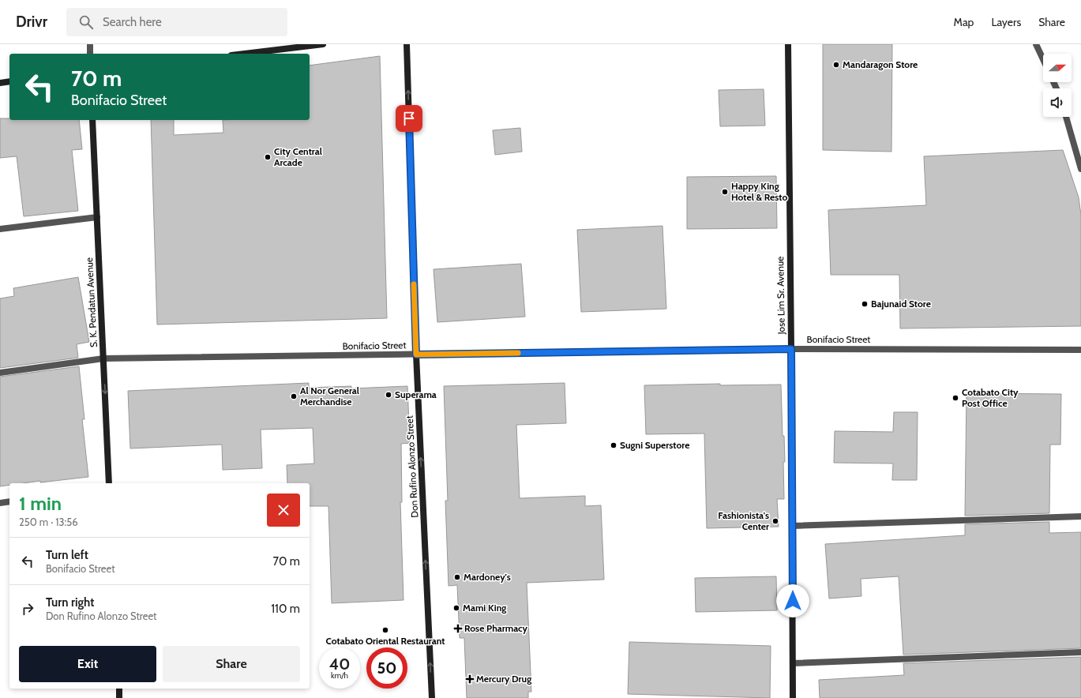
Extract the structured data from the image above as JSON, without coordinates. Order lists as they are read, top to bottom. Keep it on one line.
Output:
{"streets":{"street":["Jose Lim Sr. Avenue","S. K. Pendatun Avenue","Bonifacio Street","Don Rufino Alonzo Street"]},"crossings":[["Jose Lim Sr. Avenue","Bonifacio Street"],["S. K. Pendatun Avenue","Bonifacio Street"],["Bonifacio Street","Don Rufino Alonzo Street"]],"one_way":["Don Rufino Alonzo Street"],"places":{"other":["Mandaragon Store","City Central Arcade","Happy King Hotel & Resto","Bajunaid Store","Superama","Al Nor General Merchandise","Cotabato City Post Office","Sugni Superstore","Fashionista's Center","Mardoney's","Mami King","Cotabato Oriental Restaurant"],"health":["Rose Pharmacy","Mercury Drug"]},"north":"right","page":{"header":"Drivr","search":"Search here","nav":["Map","Layers","Share"],"turn":["70 m","Bonifacio Street"],"heading":["1 min","250 m · 13:56"],"list":[{"name":"Turn left","note":"Bonifacio Street","value":"70 m"},{"name":"Turn right","note":"Don Rufino Alonzo Street","value":"110 m"}],"buttons":["Exit","Share"],"speed":"40 km/h","limit":"50"}}
